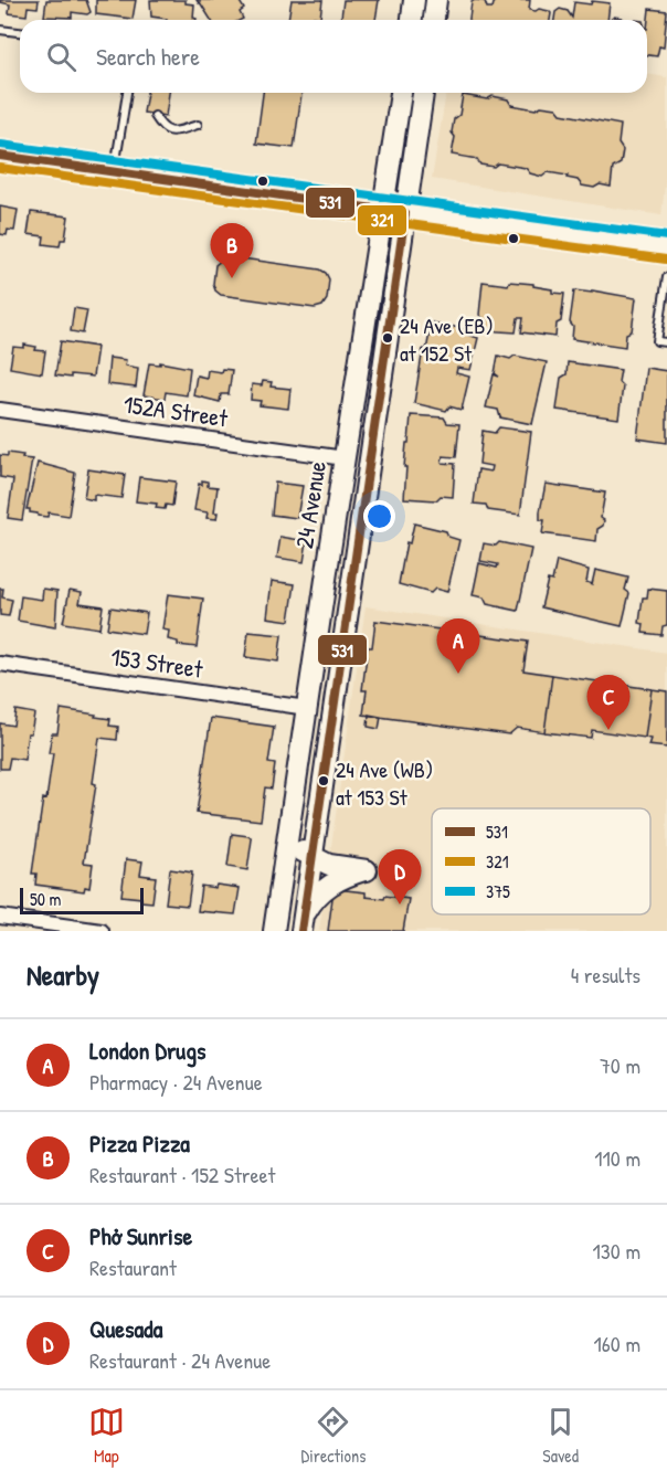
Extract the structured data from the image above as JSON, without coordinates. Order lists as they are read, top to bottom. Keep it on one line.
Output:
{"streets":{"main road":["24 Avenue"],"street":["152A Street","153 Street"]},"crossings":[["152A Street","24 Avenue"],["24 Avenue","153 Street"]],"places":["24 Ave (EB) at 152 St","24 Ave (WB) at 153 St"],"lines":["transit line 375","transit line 531","transit line 321"],"legend":["531","321","375"],"scale_bar":"50 m","page":{"search":"Search here","pins":["B","A","C","D"],"scale":"50 m","heading":["Nearby","4 results"],"list":[{"mark":"A","name":"London Drugs","note":"Pharmacy · 24 Avenue","value":"70 m"},{"mark":"B","name":"Pizza Pizza","note":"Restaurant · 152 Street","value":"110 m"},{"mark":"C","name":"Phở Sunrise","note":"Restaurant","value":"130 m"},{"mark":"D","name":"Quesada","note":"Restaurant · 24 Avenue","value":"160 m"}],"nav":["Map","Directions","Saved"]}}
